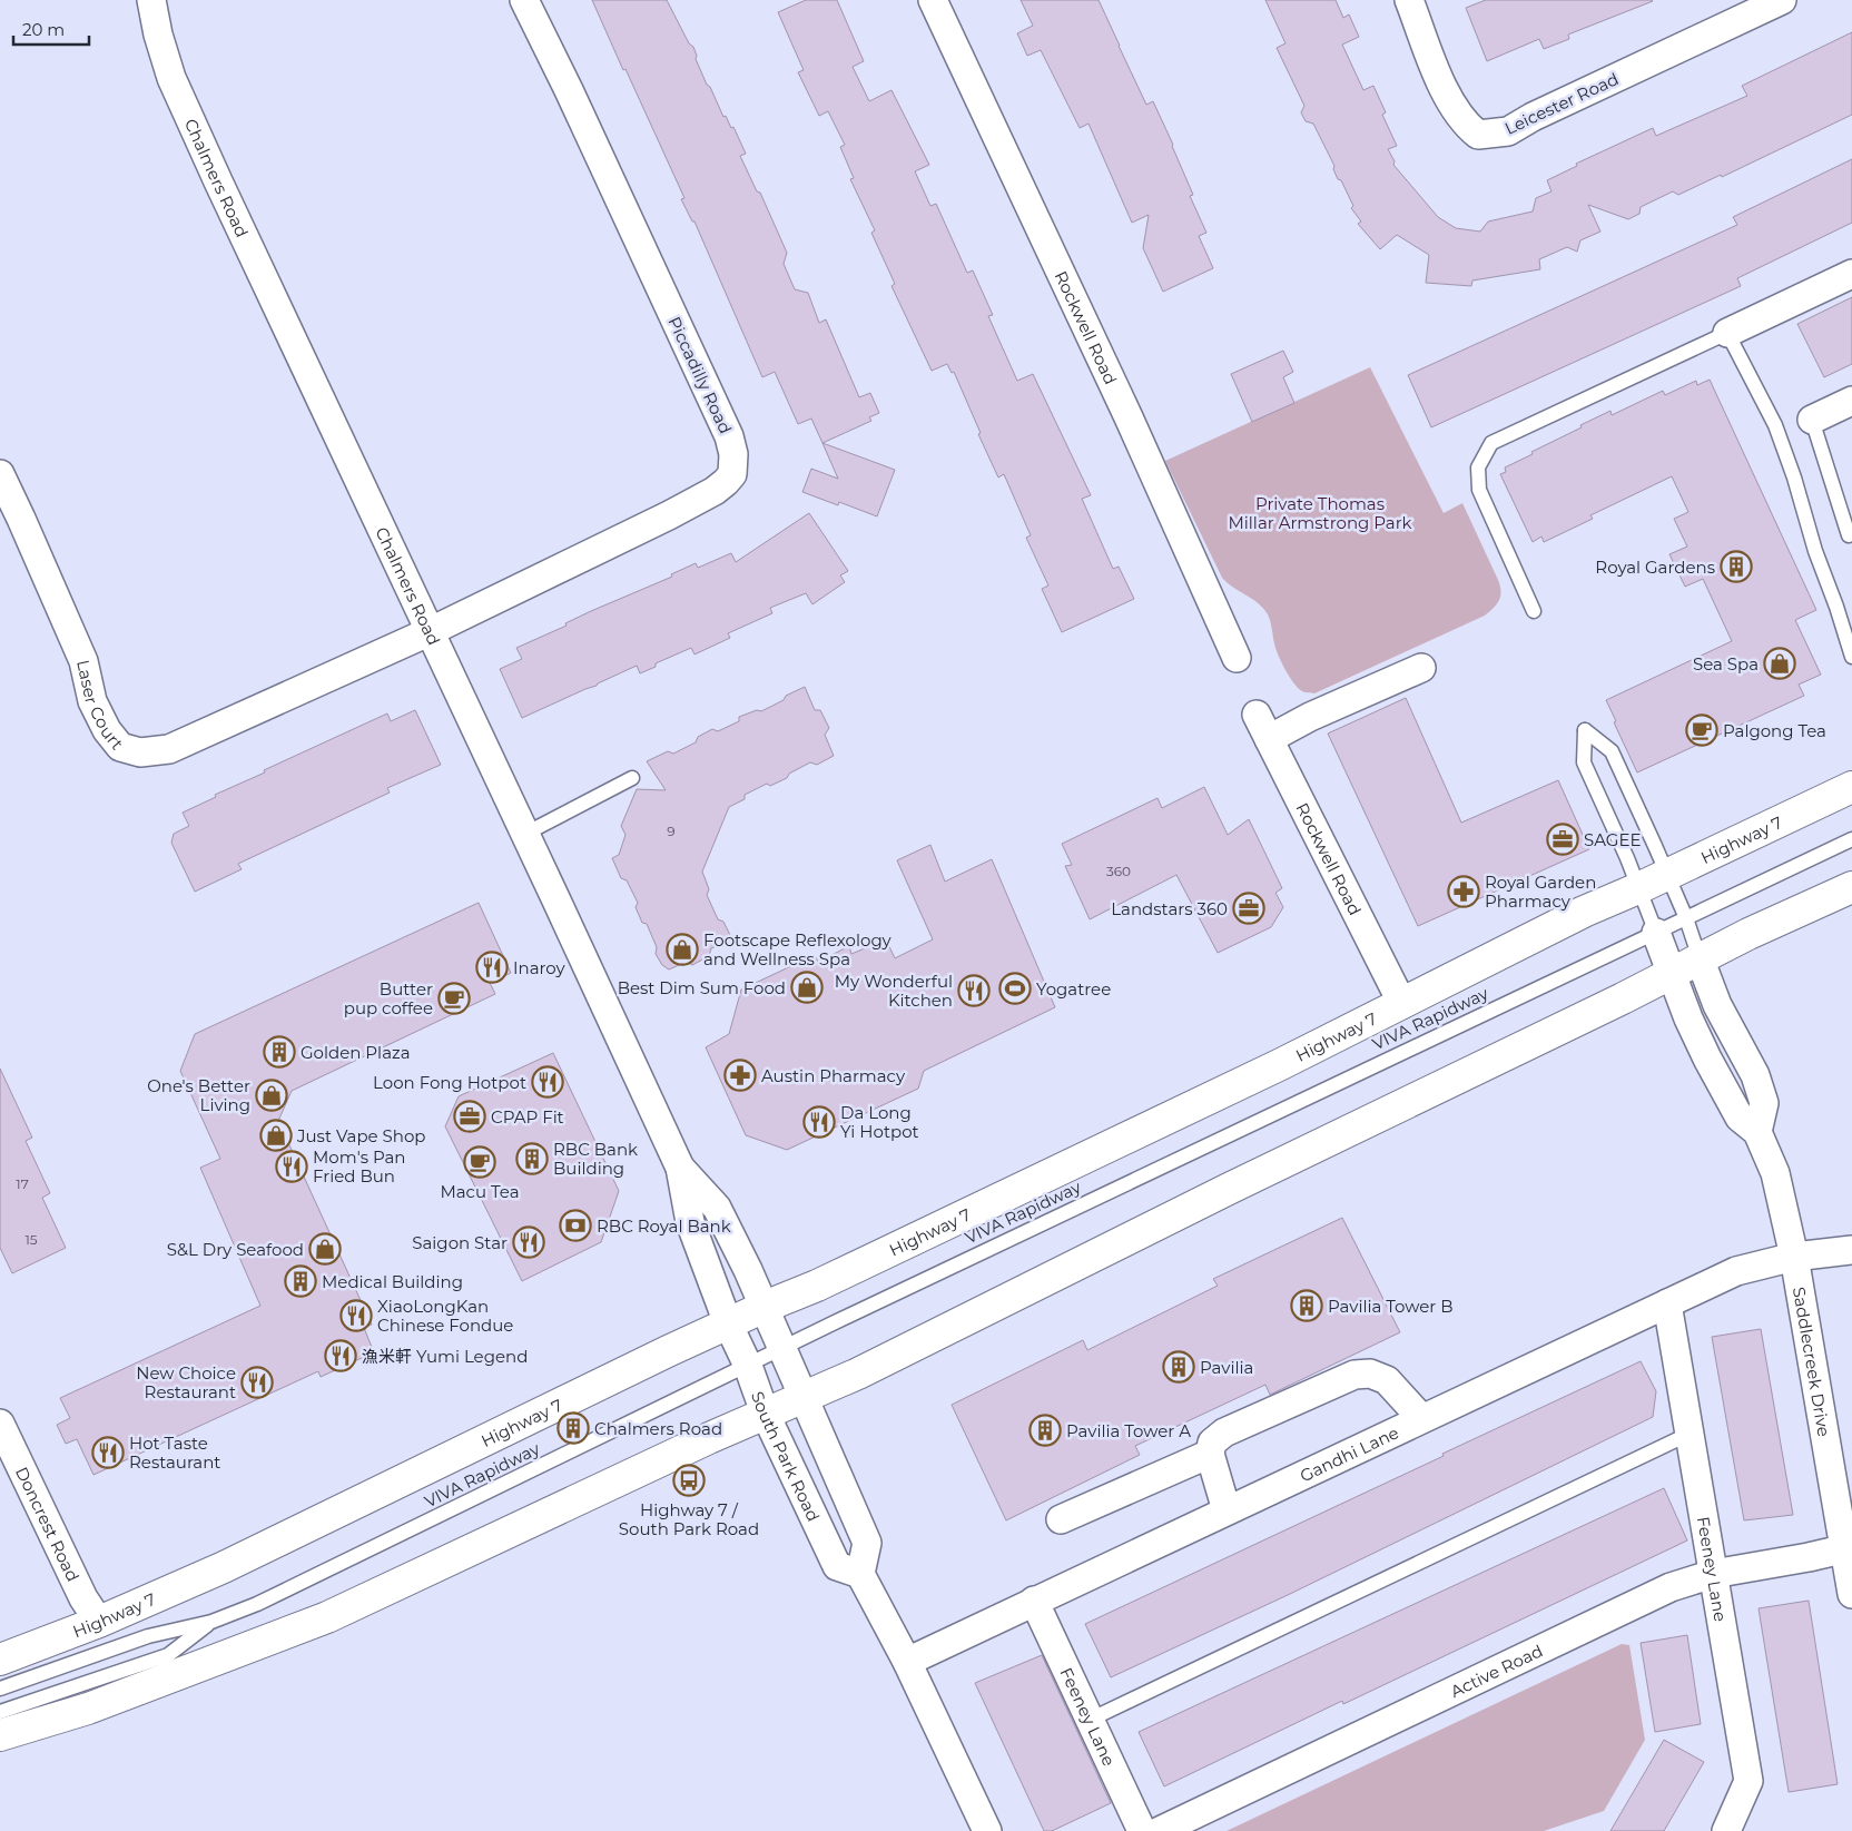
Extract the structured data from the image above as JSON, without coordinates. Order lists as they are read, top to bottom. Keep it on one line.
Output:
{"streets":{"main road":["Highway 7"],"street":["Leicester Road","Chalmers Road","Rockwell Road","Piccadilly Road","Laser Court","Saddlecreek Drive","Gandhi Lane","South Park Road","Doncrest Road","Feeney Lane","Active Road"],"lane":["VIVA Rapidway"]},"crossings":[["Chalmers Road","Piccadilly Road"],["Chalmers Road","Laser Court"],["Chalmers Road","Highway 7"],["Chalmers Road","VIVA Rapidway"],["Chalmers Road","South Park Road"],["Rockwell Road","Highway 7"],["Piccadilly Road","Laser Court"],["Highway 7","South Park Road"],["Highway 7","Doncrest Road"],["VIVA Rapidway","Saddlecreek Drive"],["VIVA Rapidway","South Park Road"],["Saddlecreek Drive","Gandhi Lane"],["Saddlecreek Drive","Active Road"],["Gandhi Lane","Feeney Lane"],["Feeney Lane","Active Road"]],"parks":["Private Thomas Millar Armstrong Park"],"places":{"building":["Royal Gardens","Golden Plaza","RBC Bank Building","Medical Building","Pavilia Tower B","Pavilia","Chalmers Road","Pavilia Tower A"],"shop":["Sea Spa","Footscape Reflexology and Wellness Spa","Best Dim Sum Food","One's Better Living","Just Vape Shop","S&L Dry Seafood"],"cafe":["Palgong Tea","Butter pup coffee","Macu Tea"],"office":["SAGEE","Landstars 360","CPAP Fit"],"pharmacy":["Royal Garden Pharmacy","Austin Pharmacy"],"restaurant":["Inaroy","My Wonderful Kitchen","Loon Fong Hotpot","Da Long Yi Hotpot","Mom's Pan Fried Bun","Saigon Star","XiaoLongKan Chinese Fondue","漁米軒 Yumi Legend","New Choice Restaurant","Hot Taste Restaurant"],"sports":["Yogatree"],"bank":["RBC Royal Bank"],"bus stop":["Highway 7 / South Park Road"]},"house_numbers":["9","360","17","15"],"scale_bar":"20 m"}
